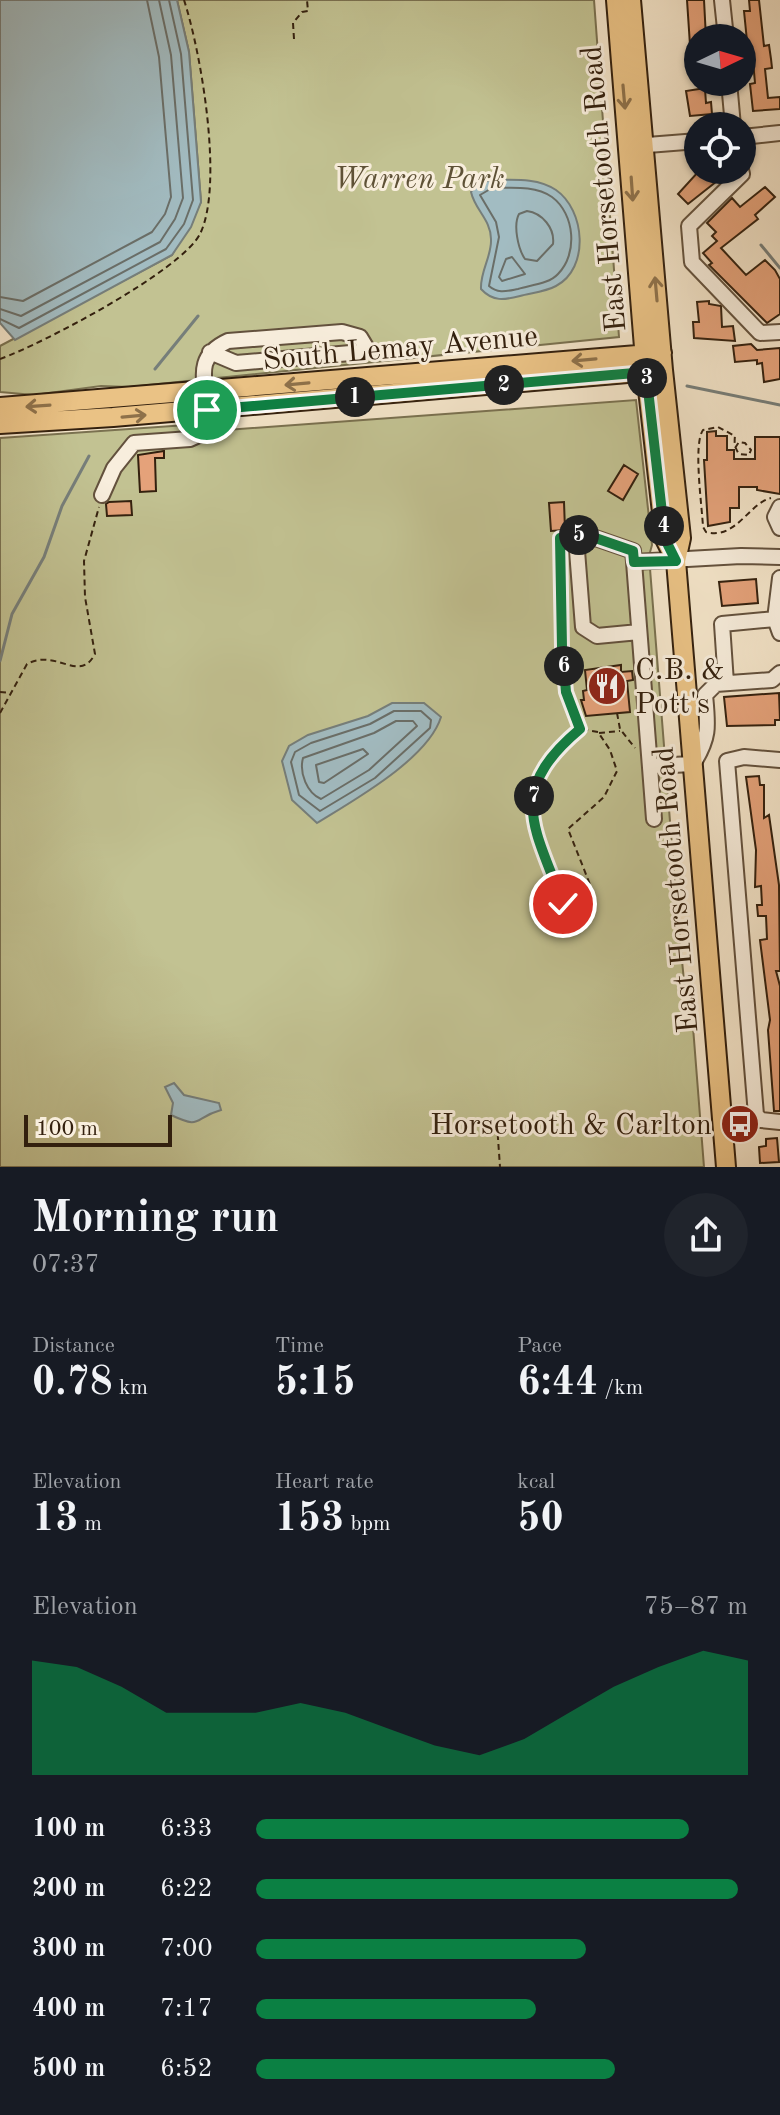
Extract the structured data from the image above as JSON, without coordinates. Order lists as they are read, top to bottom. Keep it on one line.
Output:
{"streets":{"main road":["East Horsetooth Road","South Lemay Avenue"]},"crossings":[["East Horsetooth Road","South Lemay Avenue"]],"parks":["Warren Park"],"places":{"restaurant":["C.B. & Pott's"],"bus stop":["Horsetooth & Carlton"]},"scale_bar":"100 m","north":"right","page":{"pins":["3","2","1","4","5","6","7"],"scale":"100 m","heading":["Morning run","07:37"],"stats":[["Distance","0.78 km"],["Time","5:15"],["Pace","6:44 /km"],["Elevation","13 m"],["Heart rate","153 bpm"],["kcal","50"]],"chart":["Elevation","75–87 m"],"list":[{"name":"100 m","note":"6:33"},{"name":"200 m","note":"6:22"},{"name":"300 m","note":"7:00"},{"name":"400 m","note":"7:17"},{"name":"500 m","note":"6:52"}]}}
